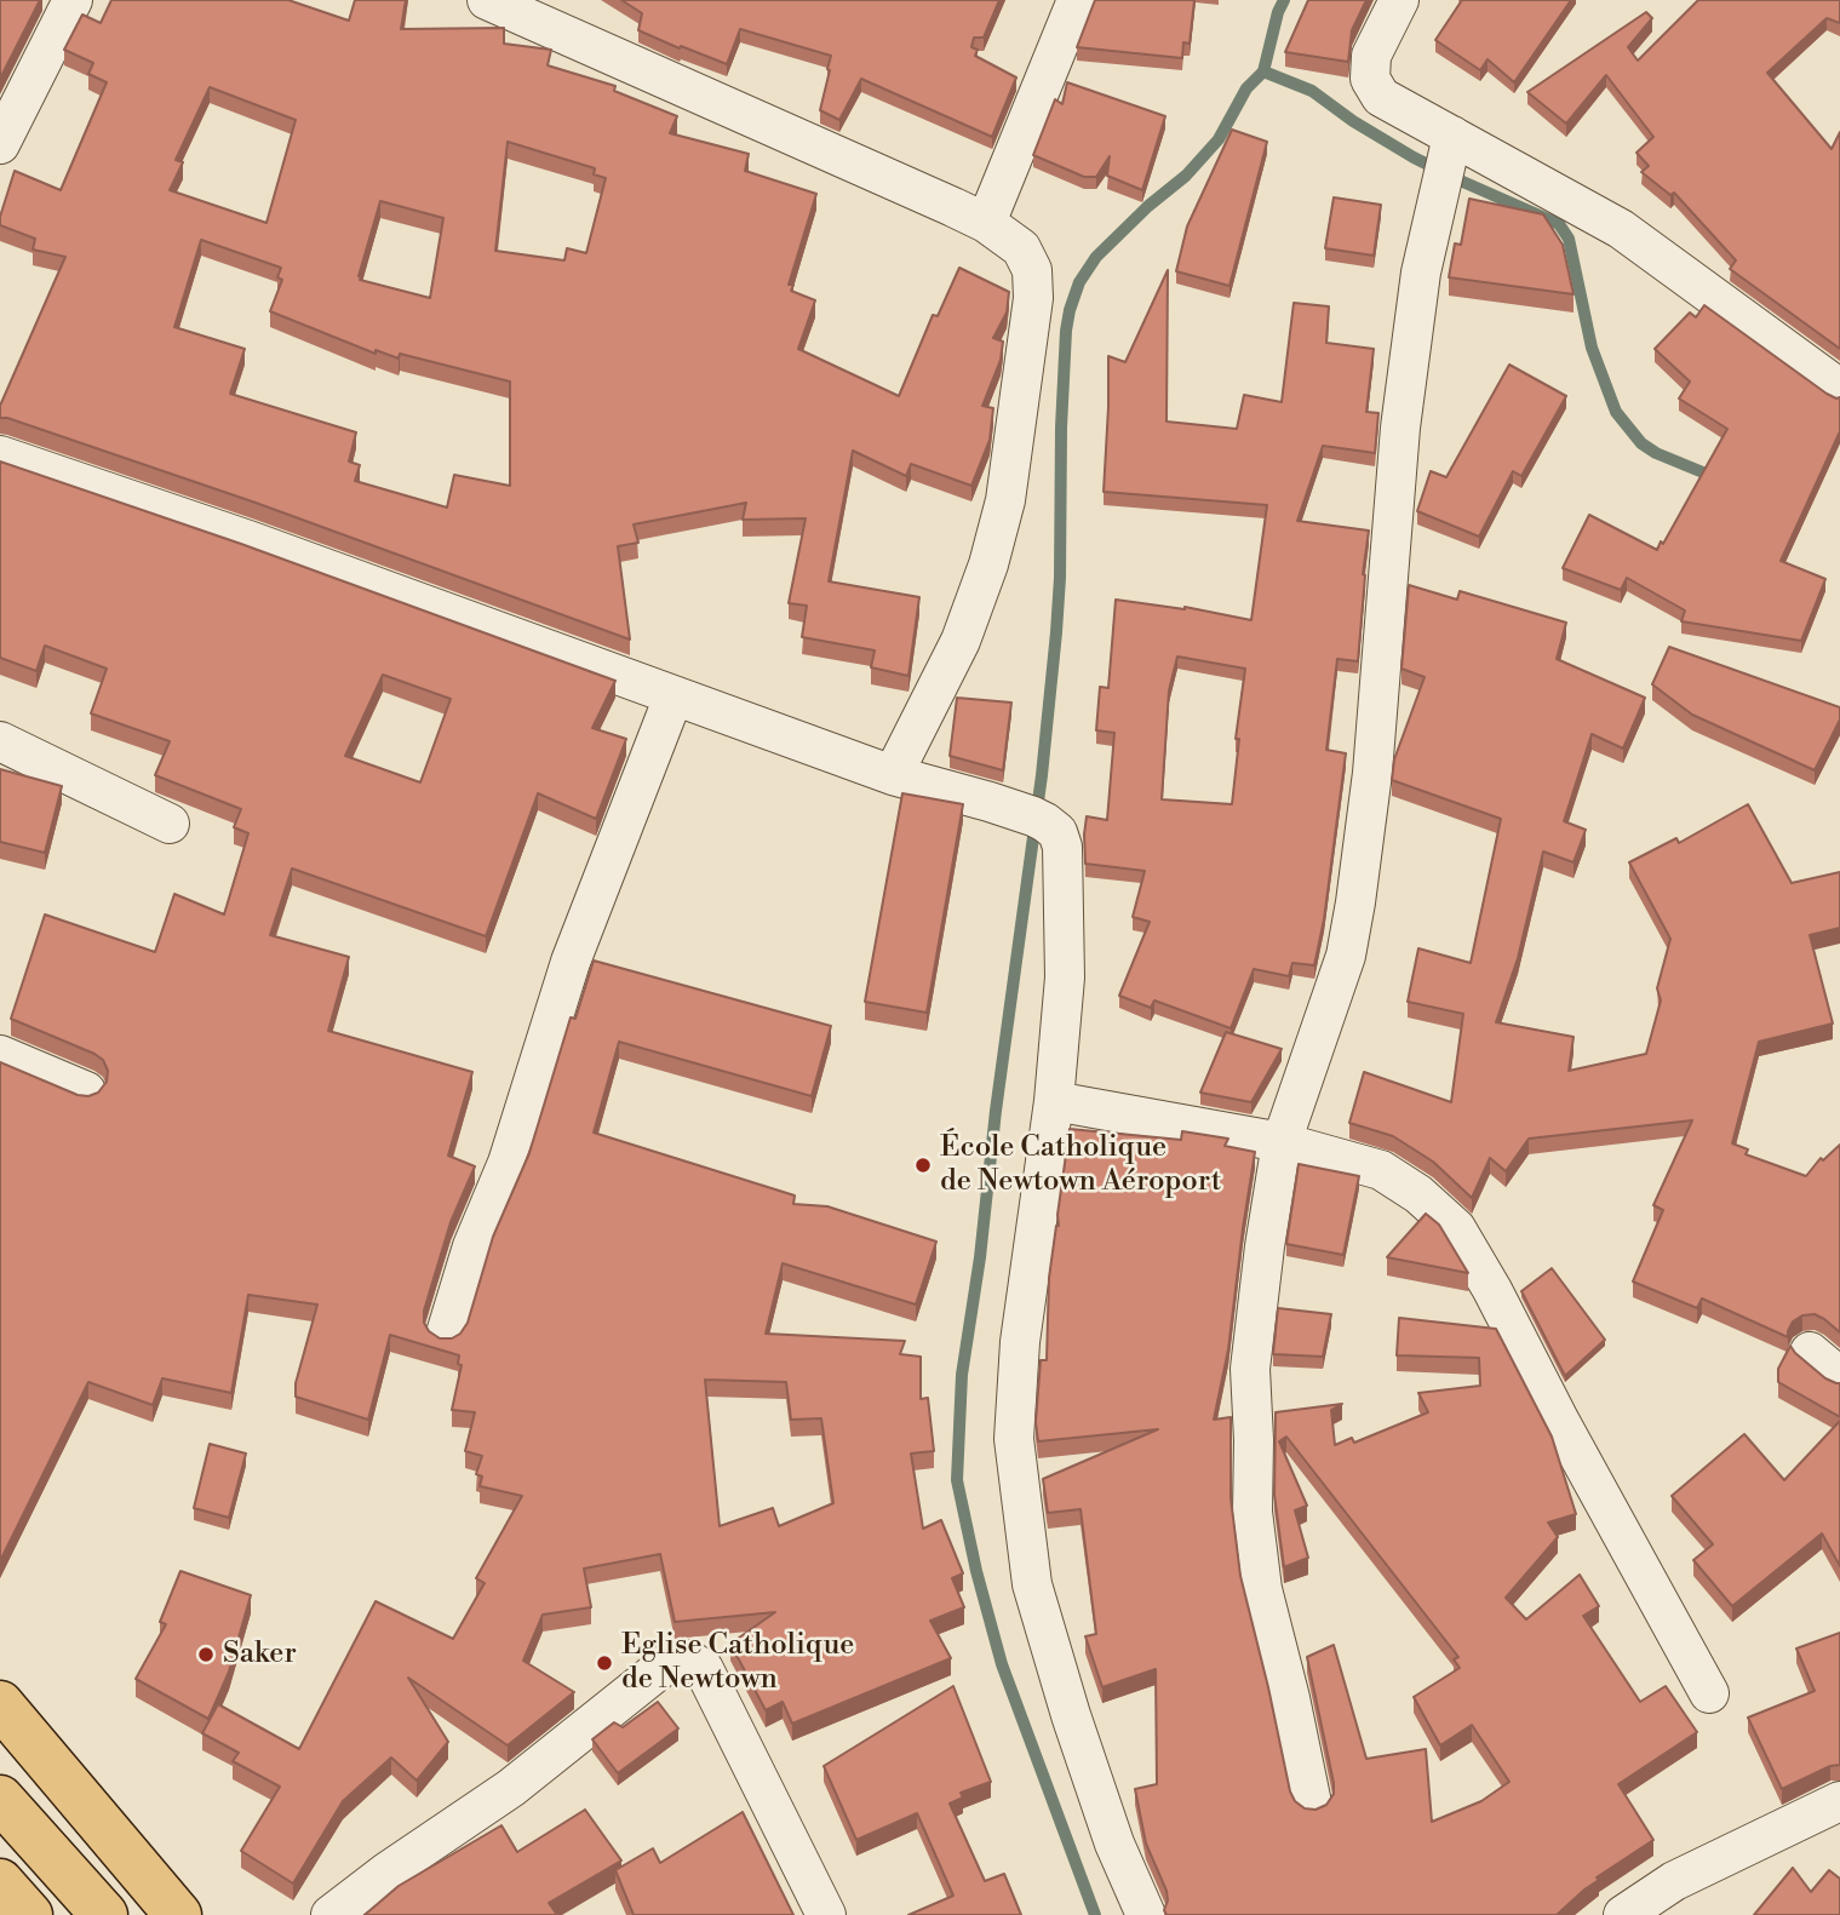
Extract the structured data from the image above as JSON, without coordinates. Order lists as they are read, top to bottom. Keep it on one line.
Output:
{"places":["École Catholique de Newtown Aéroport","Saker","Eglise Catholique de Newtown"]}
